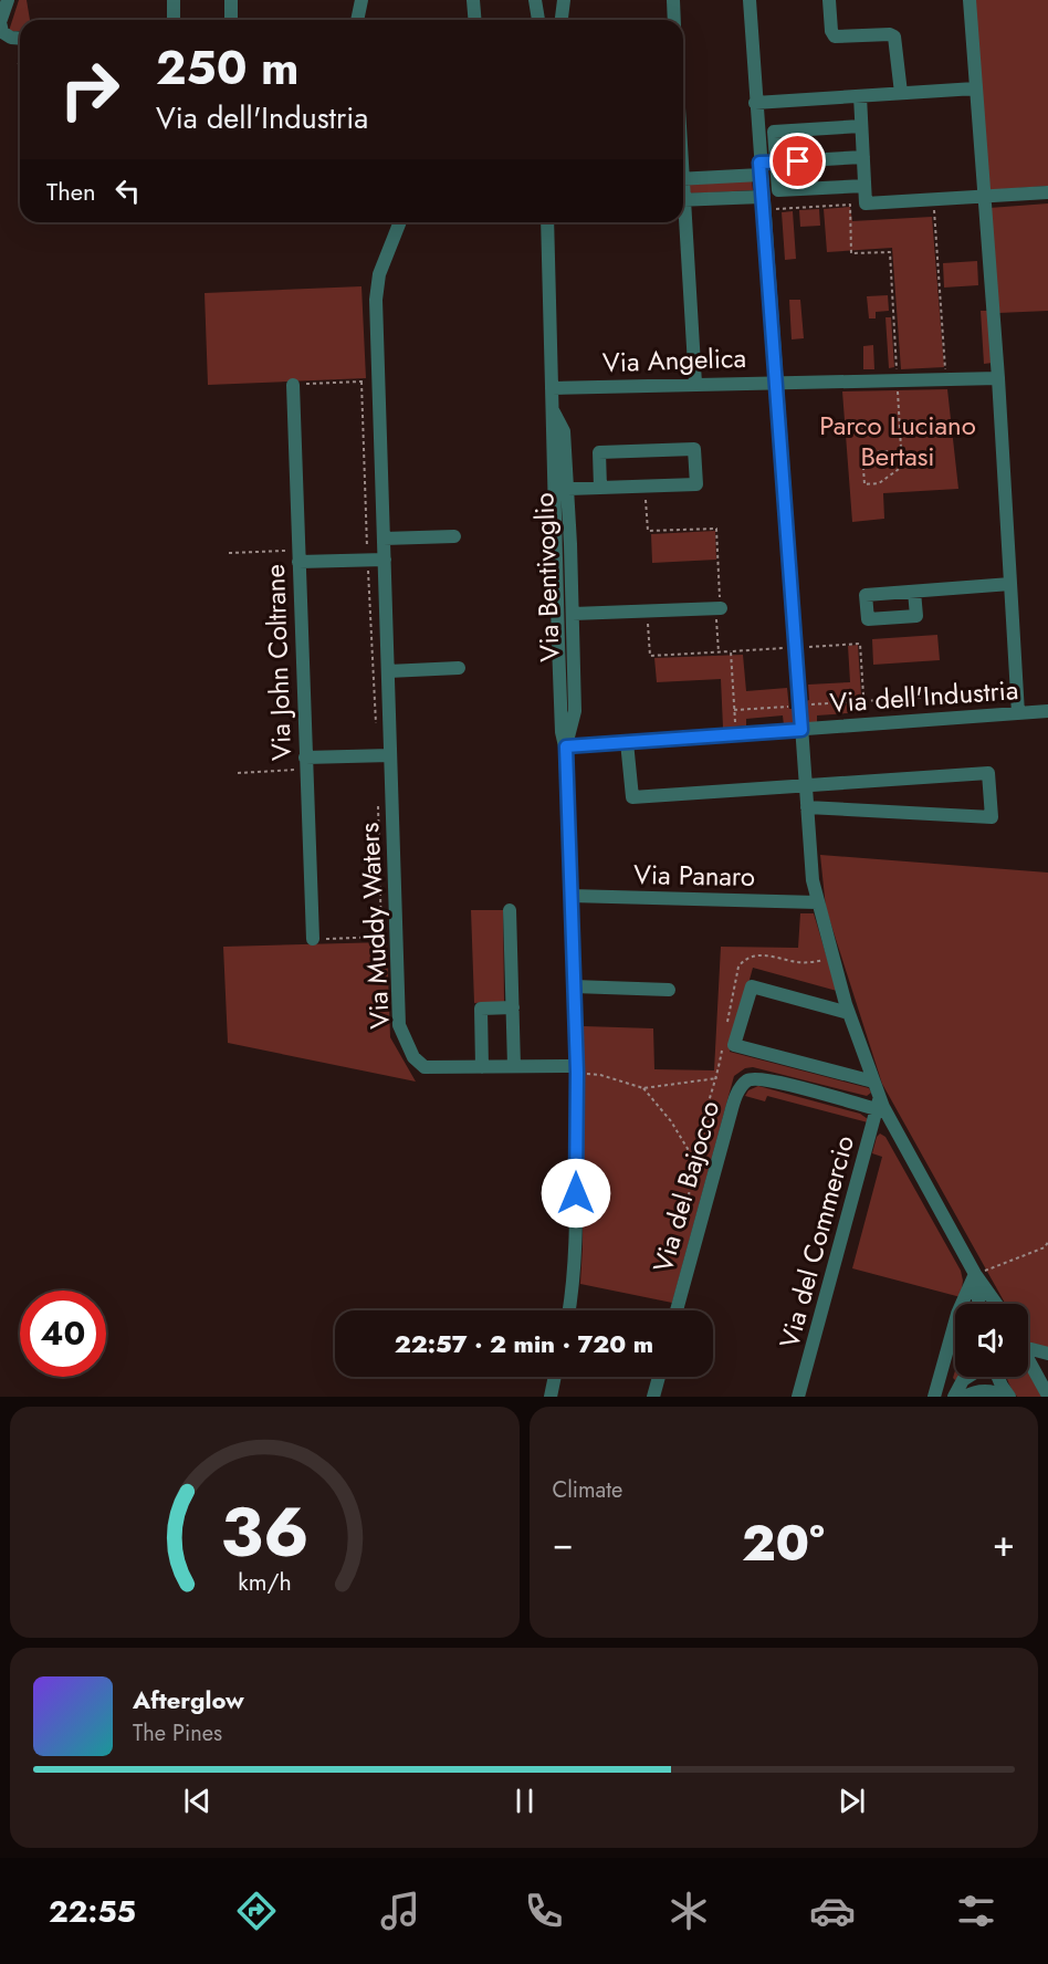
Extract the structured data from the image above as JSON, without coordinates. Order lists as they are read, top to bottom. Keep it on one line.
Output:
{"streets":{"street":["Via Angelica","Via Bentivoglio","Via John Coltrane","Via dell'Industria","Via Panaro","Via Muddy Waters","Via del Bajocco","Via del Commercio"]},"crossings":[["Via Angelica","Via Bentivoglio"],["Via Bentivoglio","Via dell'Industria"],["Via Bentivoglio","Via Panaro"],["Via Bentivoglio","Via Muddy Waters"],["Via del Bajocco","Via del Commercio"]],"parks":["Parco Luciano Bertasi"],"page":{"turn":["250 m","Via dell'Industria"],"then":"Then","limit":"40","trip":"22:57 · 2 min · 720 m","tile":"Climate","heat":["−","20°","+"],"song":["Afterglow","The Pines"],"tabs":"22:55","gauge":["36","km/h"]}}
